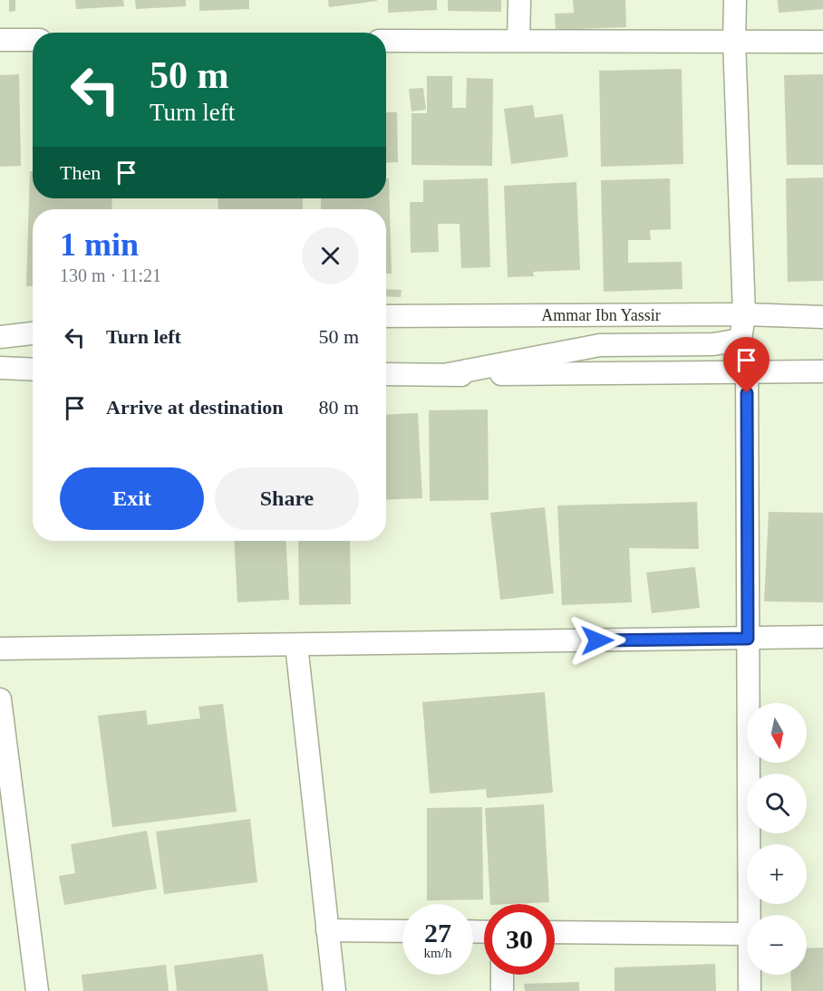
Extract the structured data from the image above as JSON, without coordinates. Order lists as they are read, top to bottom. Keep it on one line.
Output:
{"streets":{"street":["Ammar Ibn Yassir"]},"north":"bottom","page":{"turn":["50 m","Turn left"],"then":"Then","heading":["1 min","130 m · 11:21"],"list":[{"name":"Turn left","value":"50 m"},{"name":"Arrive at destination","value":"80 m"}],"buttons":["Exit","Share"],"map_buttons":["+","−"],"speed":"27 km/h","limit":"30"}}
